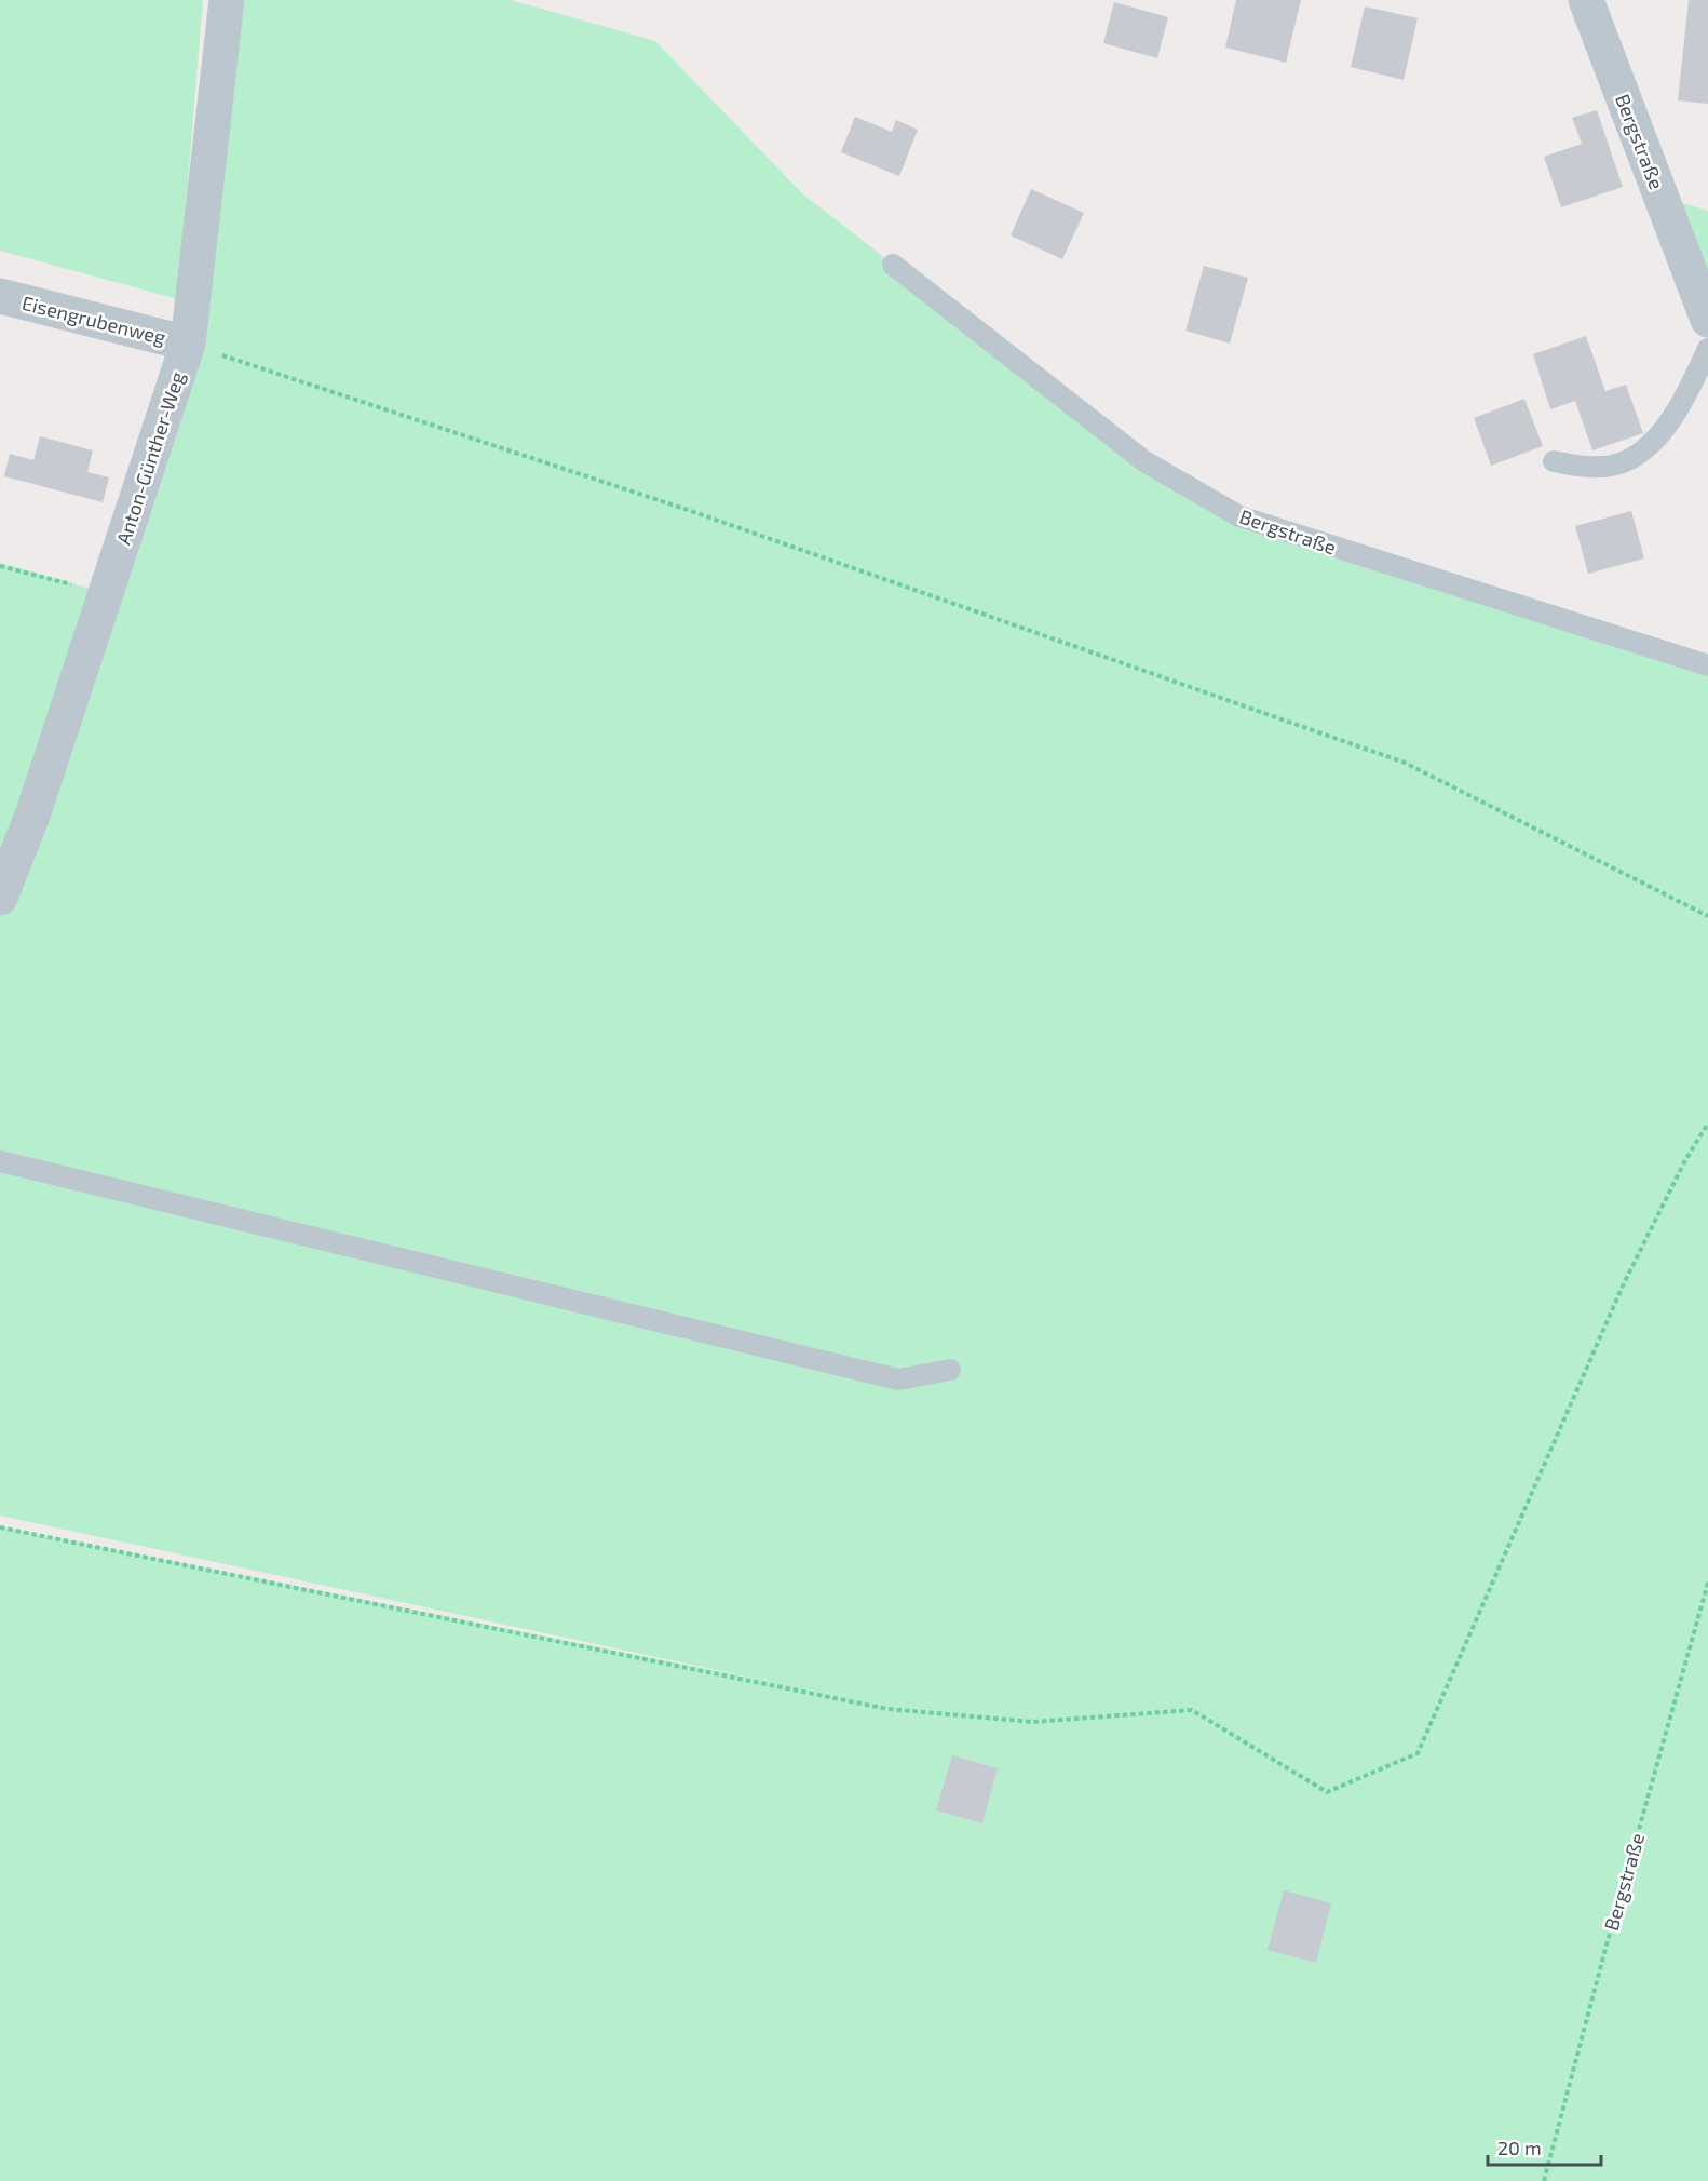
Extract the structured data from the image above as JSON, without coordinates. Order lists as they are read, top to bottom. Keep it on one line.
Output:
{"streets":{"street":["Bergstraße","Eisengrubenweg","Anton-Günther-Weg"]},"crossings":[["Eisengrubenweg","Anton-Günther-Weg"]],"scale_bar":"20 m"}
